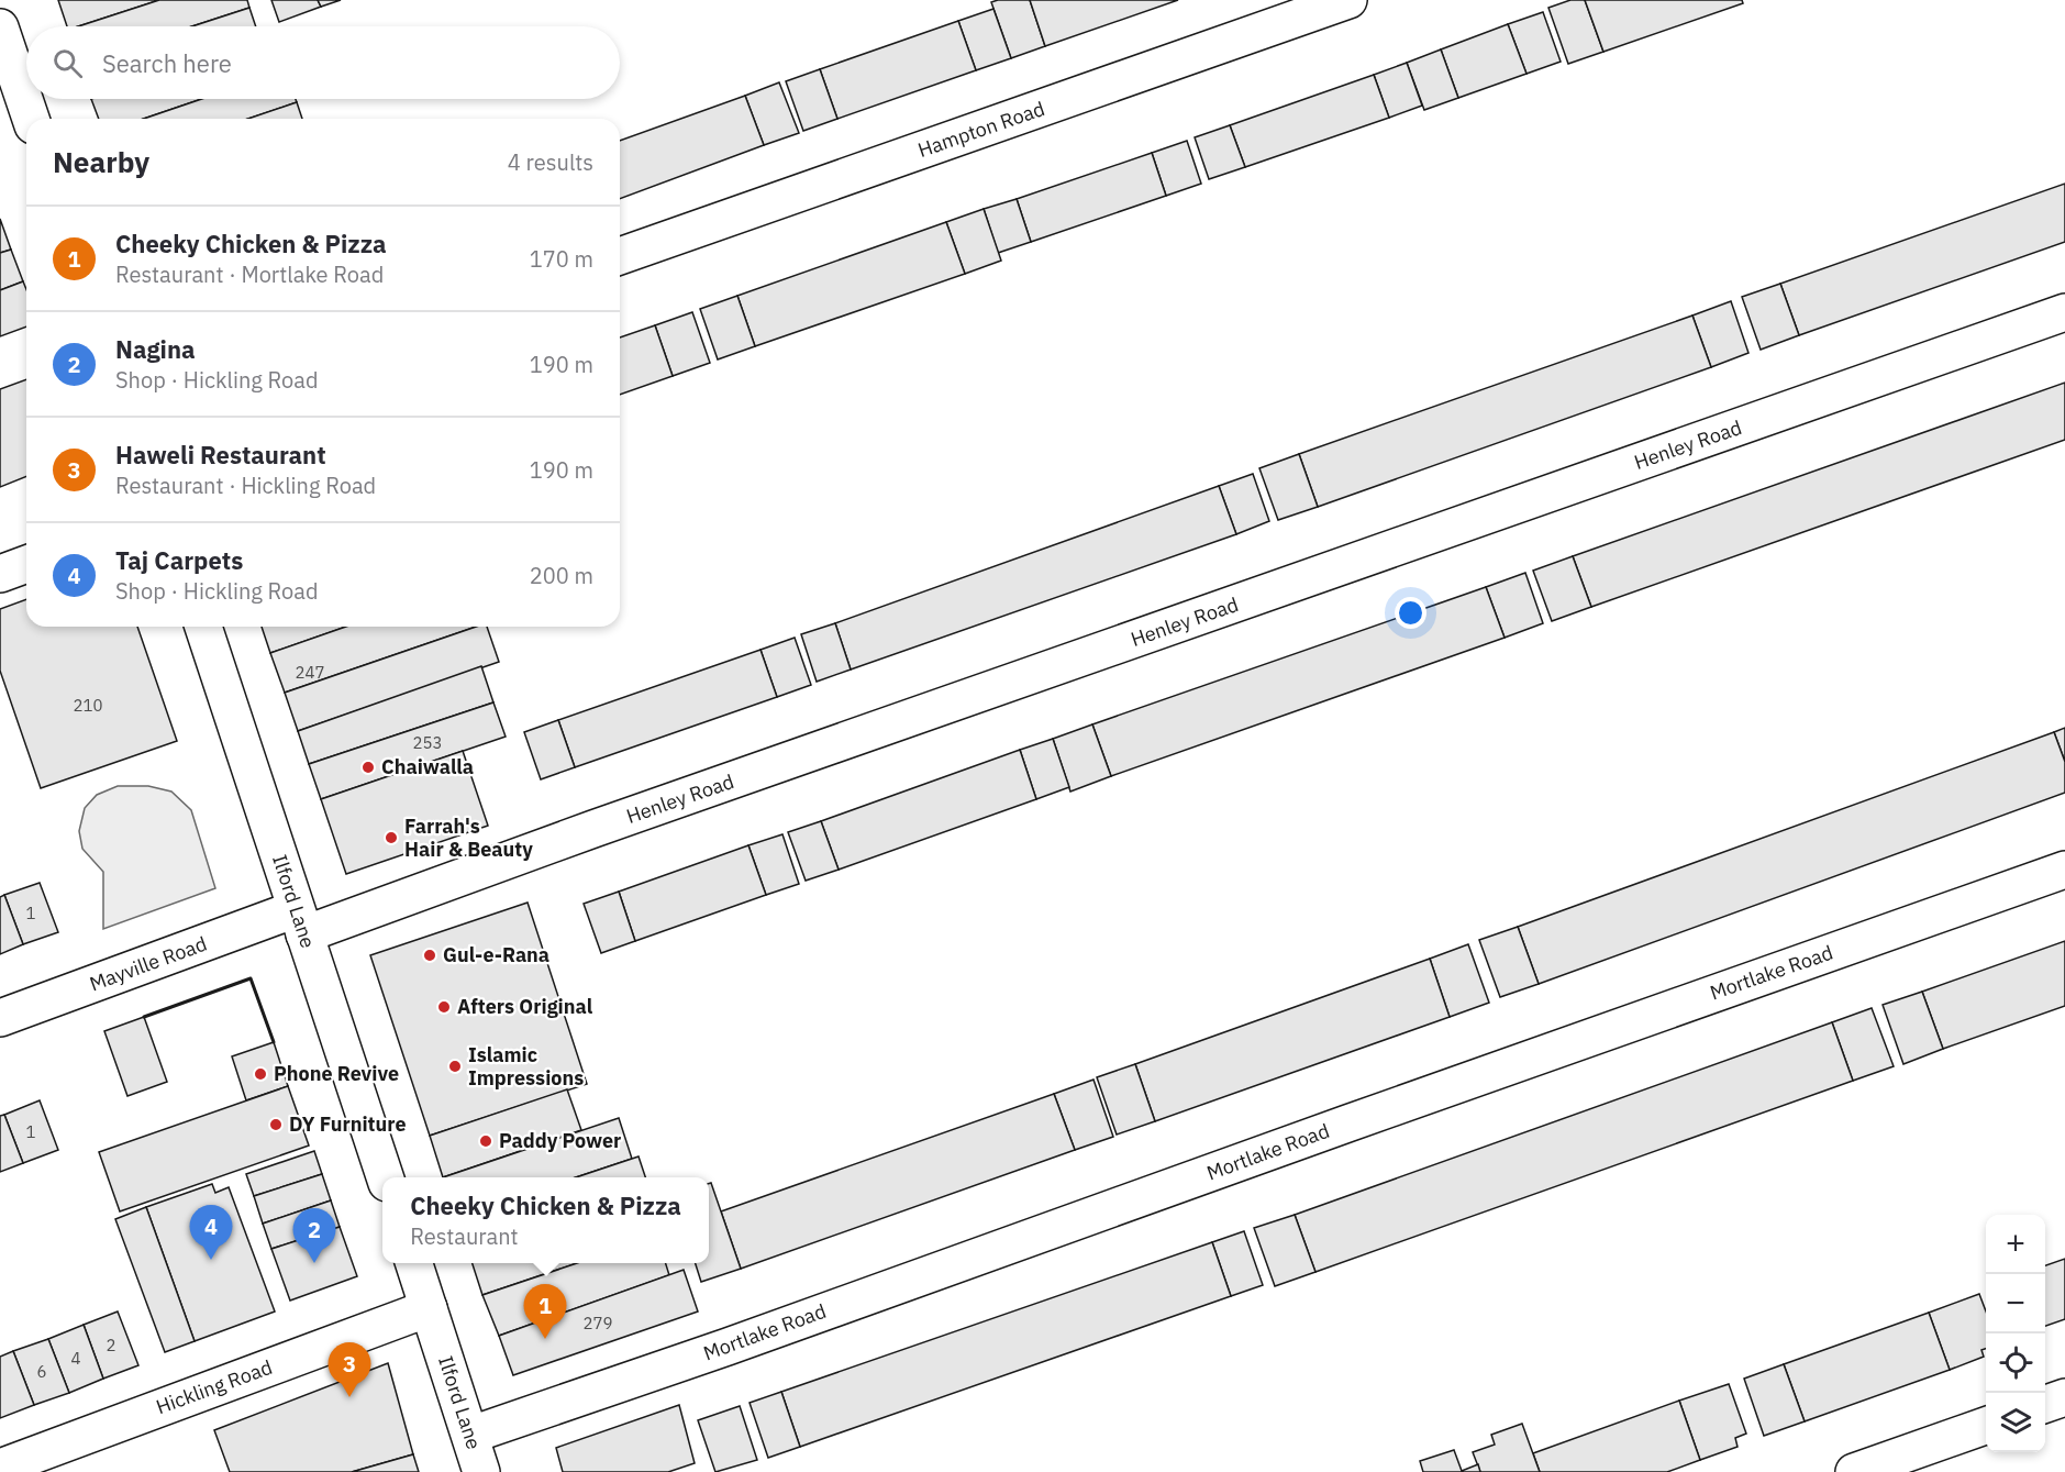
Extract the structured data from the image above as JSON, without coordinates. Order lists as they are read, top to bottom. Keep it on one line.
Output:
{"streets":{"street":["Hampton Road","Henley Road","Ilford Lane","Mayville Road","Mortlake Road","Hickling Road"]},"crossings":[["Henley Road","Ilford Lane"],["Henley Road","Mayville Road"],["Ilford Lane","Mayville Road"],["Ilford Lane","Mortlake Road"],["Ilford Lane","Hickling Road"]],"places":["Chaiwalla","Farrah's Hair & Beauty","Gul-e-Rana","Afters Original","Islamic Impressions","Phone Revive","DY Furniture","Paddy Power"],"house_numbers":["247","210","253","1","1","279","2","4","6"],"page":{"search":"Search here","heading":["Nearby","4 results"],"list":[{"mark":"1","name":"Cheeky Chicken & Pizza","note":"Restaurant · Mortlake Road","value":"170 m"},{"mark":"2","name":"Nagina","note":"Shop · Hickling Road","value":"190 m"},{"mark":"3","name":"Haweli Restaurant","note":"Restaurant · Hickling Road","value":"190 m"},{"mark":"4","name":"Taj Carpets","note":"Shop · Hickling Road","value":"200 m"}],"popup":["Cheeky Chicken & Pizza","Restaurant"],"pins":["4","2","1","3"],"map_buttons":["+","−"]}}
